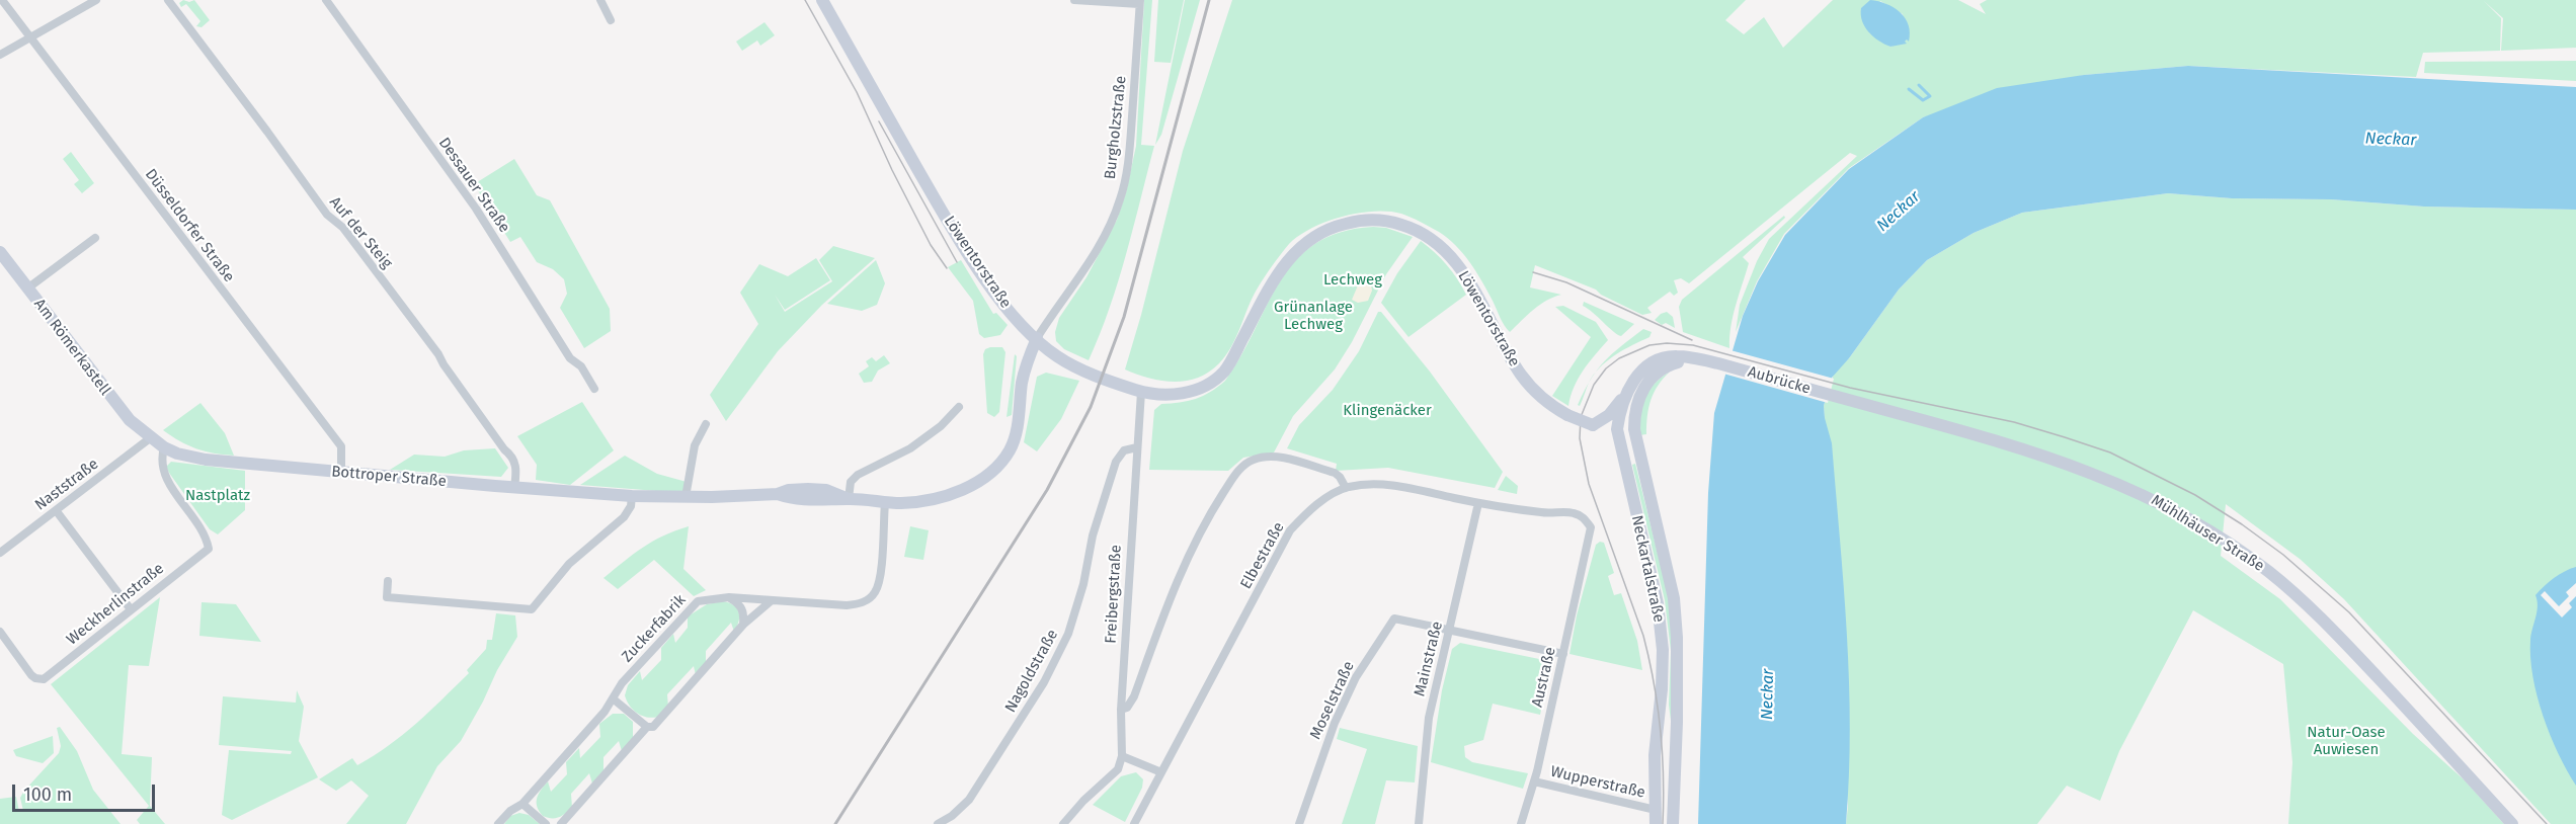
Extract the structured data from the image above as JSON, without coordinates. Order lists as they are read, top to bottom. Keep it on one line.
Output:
{"streets":{"main road":["Löwentorstraße","Am Römerkastell","Aubrücke","Bottroper Straße","Mühlhäuser Straße","Neckartalstraße"],"street":["Burgholzstraße","Dessauer Straße","Düsseldorfer Straße","Auf der Steig","Naststraße","Elbestraße","Freibergstraße","Weckherlinstraße","Zuckerfabrik","Mainstraße","Nagoldstraße","Austraße","Moselstraße","Wupperstraße"]},"crossings":[["Burgholzstraße","Löwentorstraße"],["Burgholzstraße","Bottroper Straße"],["Düsseldorfer Straße","Bottroper Straße"],["Auf der Steig","Bottroper Straße"],["Löwentorstraße","Bottroper Straße"],["Löwentorstraße","Neckartalstraße"],["Löwentorstraße","Freibergstraße"],["Am Römerkastell","Bottroper Straße"],["Am Römerkastell","Naststraße"],["Aubrücke","Mühlhäuser Straße"],["Aubrücke","Neckartalstraße"],["Bottroper Straße","Naststraße"],["Bottroper Straße","Weckherlinstraße"],["Bottroper Straße","Zuckerfabrik"],["Elbestraße","Mainstraße"],["Elbestraße","Austraße"],["Neckartalstraße","Wupperstraße"],["Freibergstraße","Nagoldstraße"],["Mainstraße","Moselstraße"],["Austraße","Moselstraße"],["Austraße","Wupperstraße"]],"water":["Neckar"],"parks":["Lechweg","Grünanlage Lechweg","Klingenäcker","Nastplatz","Natur-Oase Auwiesen"],"scale_bar":"100 m"}
